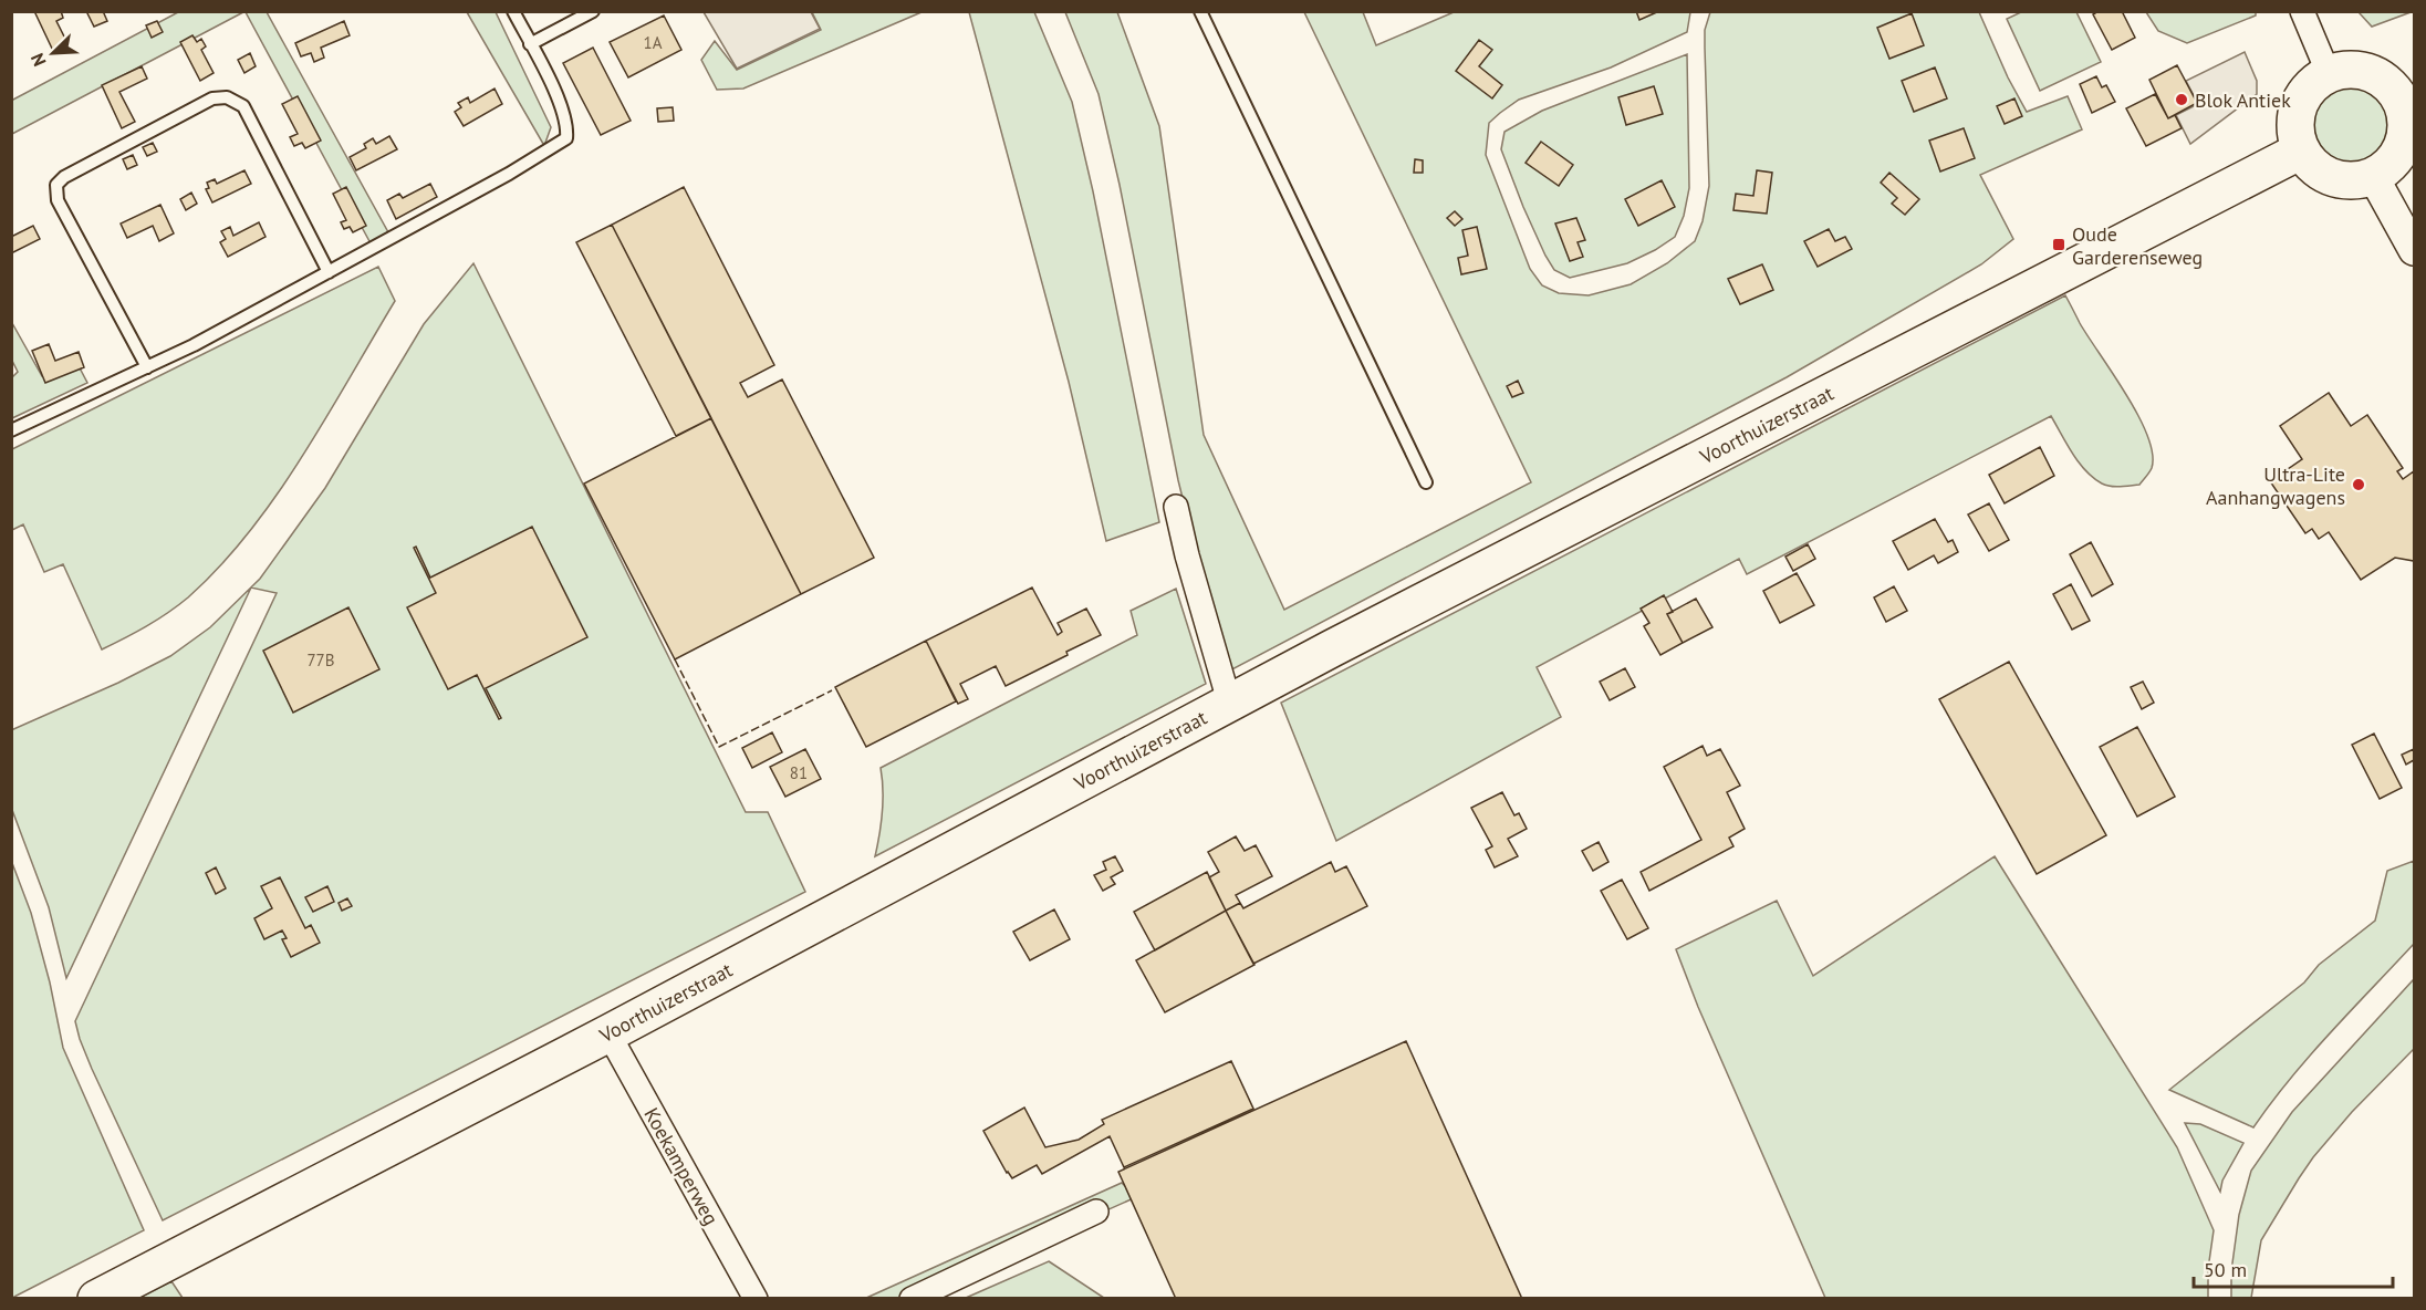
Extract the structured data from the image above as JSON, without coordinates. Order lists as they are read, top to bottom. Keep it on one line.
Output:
{"streets":{"main road":["Voorthuizerstraat"],"street":["Koekamperweg"]},"crossings":[["Voorthuizerstraat","Koekamperweg"]],"places":{"other":["Blok Antiek","Ultra-Lite Aanhangwagens"],"transit":["Oude Garderenseweg"]},"house_numbers":["1A","77B","81"],"scale_bar":"50 m","north":"bottom left"}
